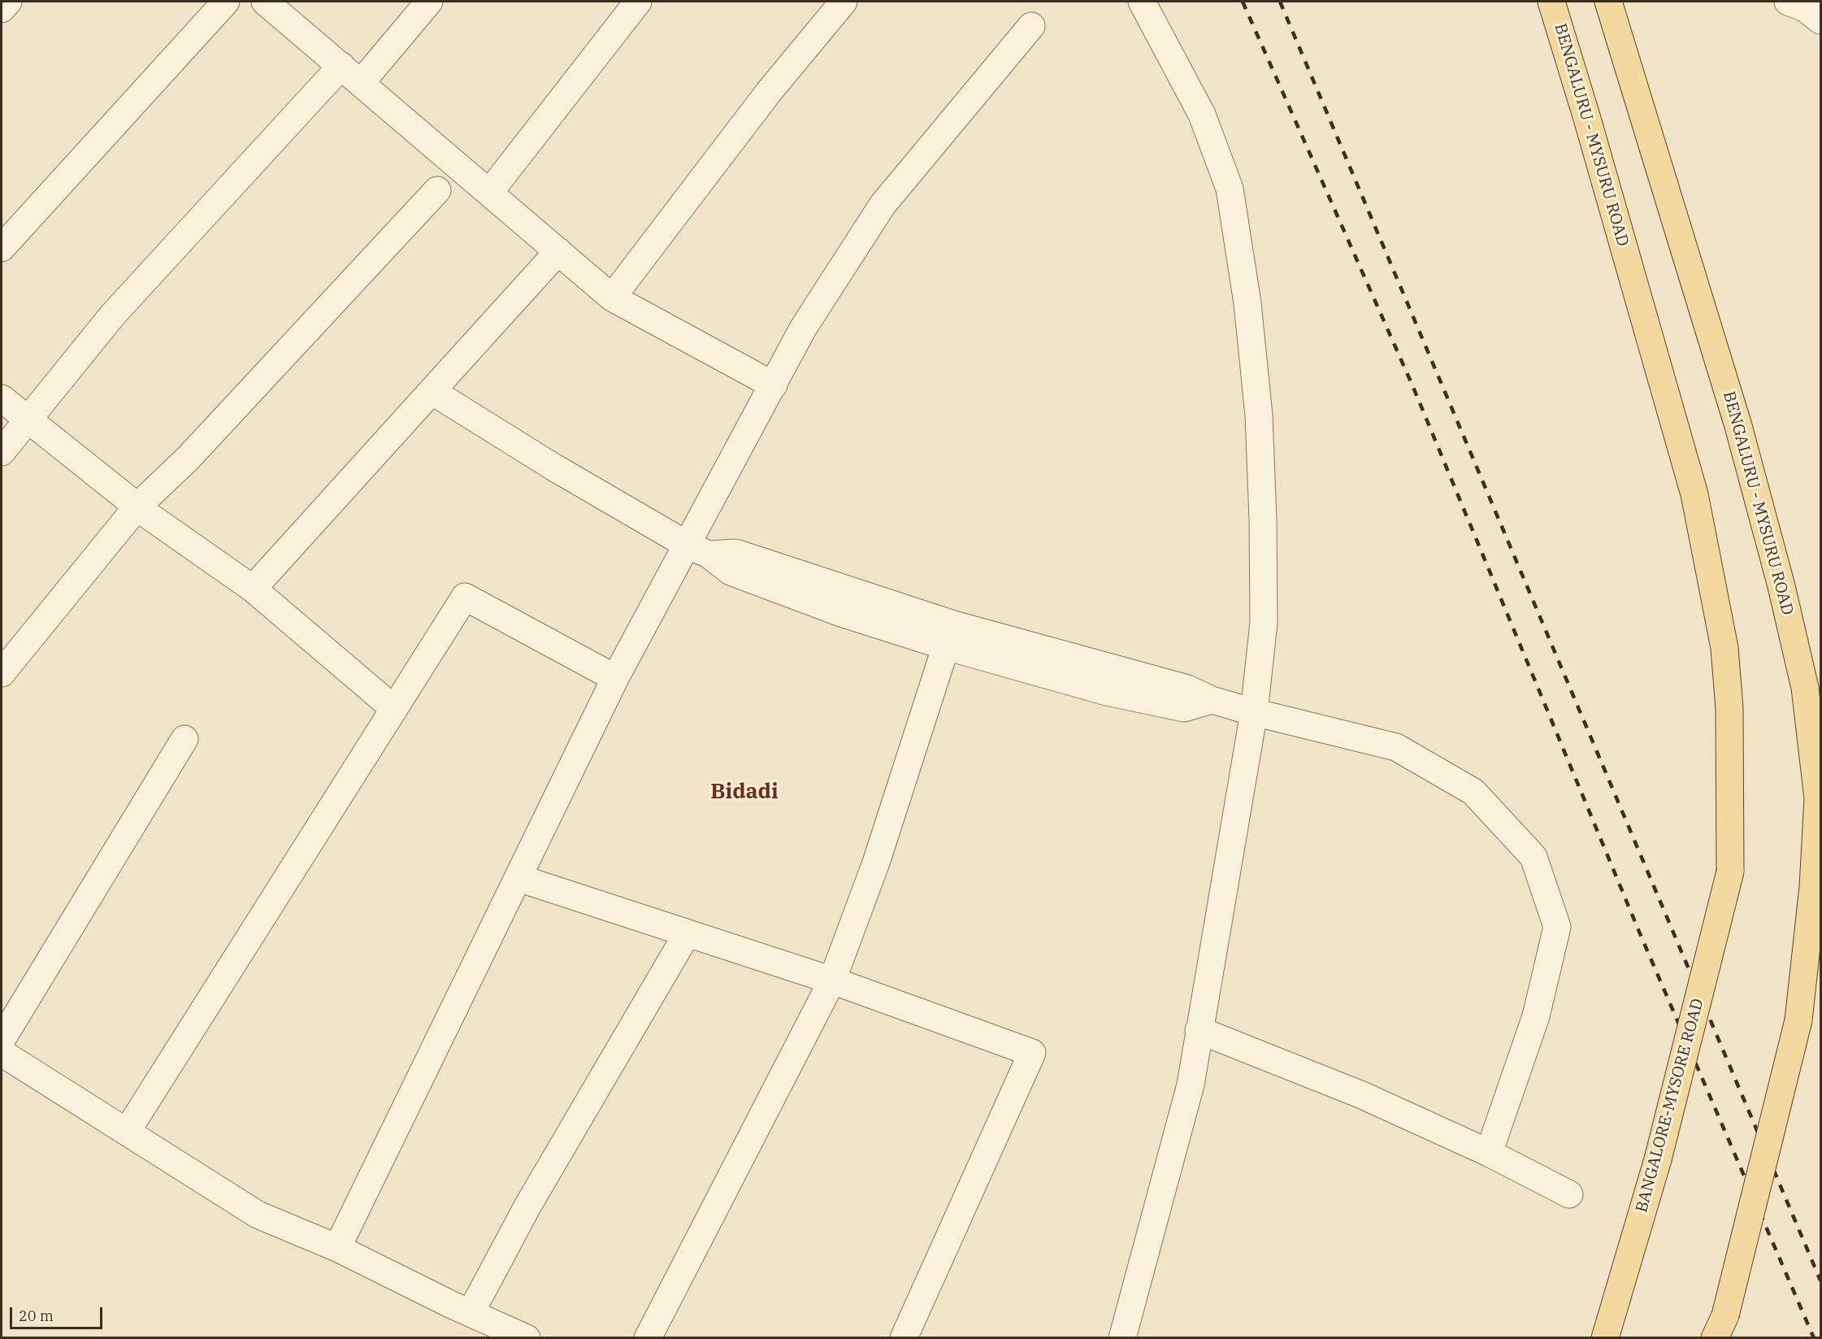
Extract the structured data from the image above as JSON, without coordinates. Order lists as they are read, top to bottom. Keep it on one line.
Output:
{"streets":{"main road":["BENGALURU - MYSURU ROAD","BANGALORE-MYSORE ROAD"]},"crossings":[["BENGALURU - MYSURU ROAD","BANGALORE-MYSORE ROAD"]],"districts":["Bidadi"],"scale_bar":"20 m"}
